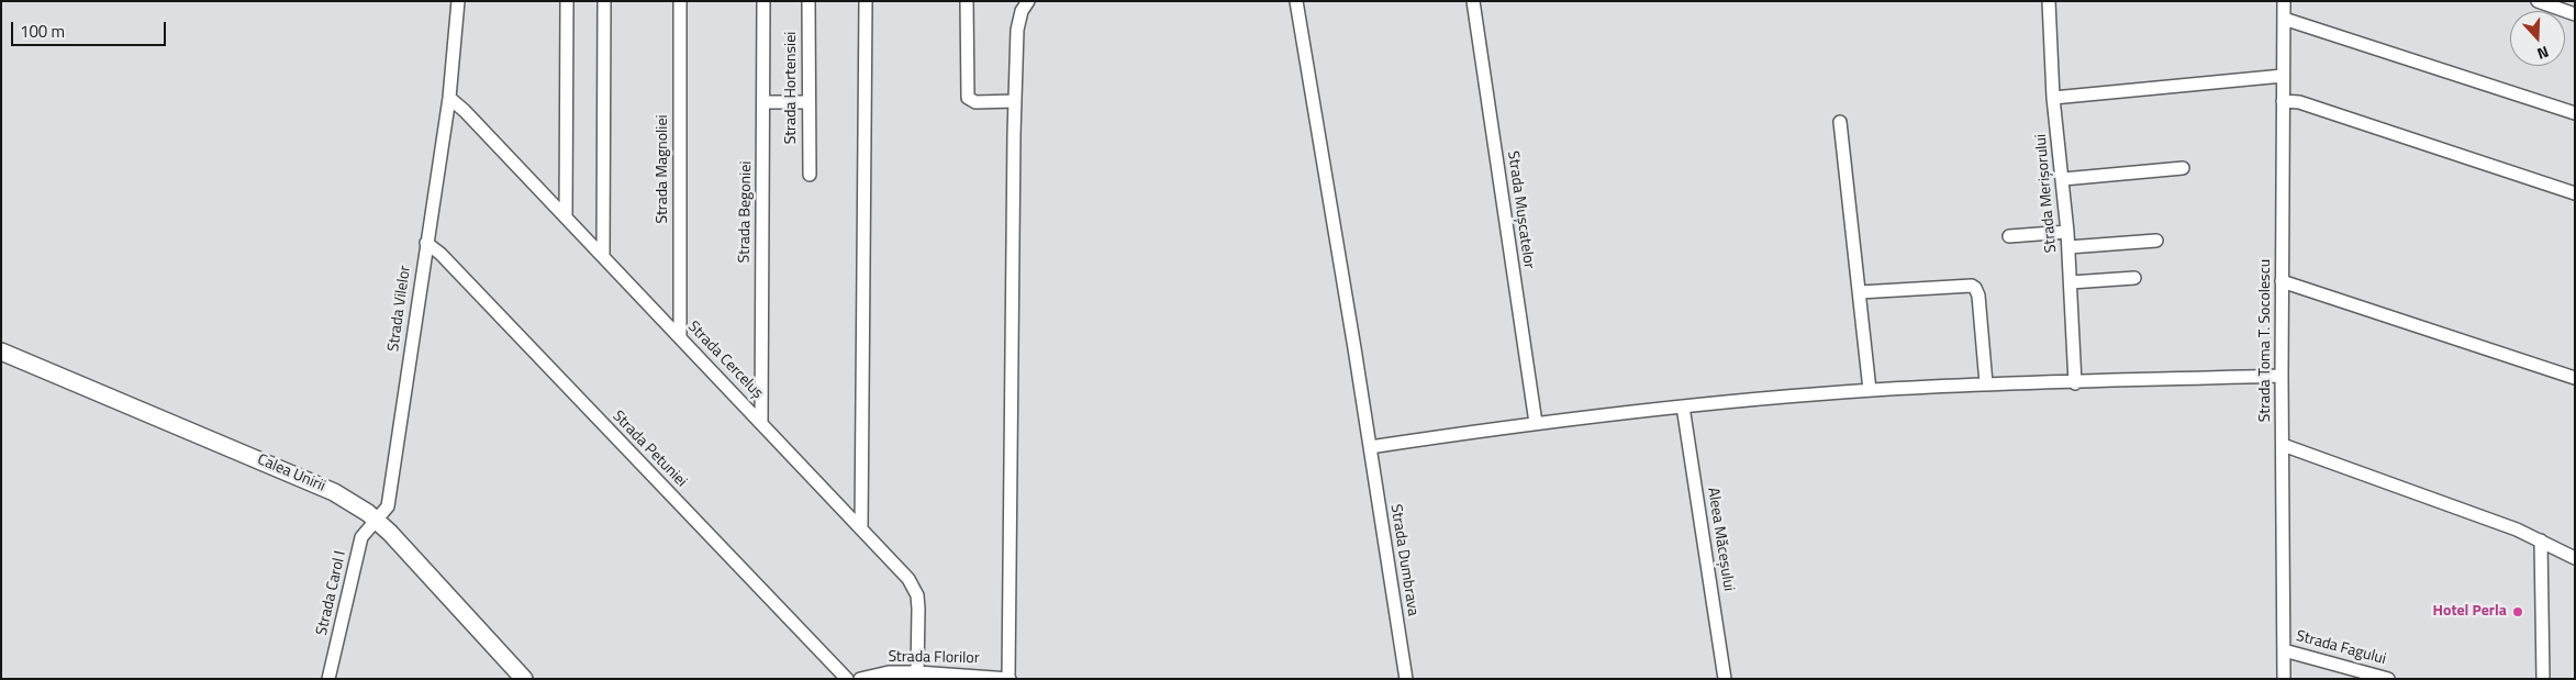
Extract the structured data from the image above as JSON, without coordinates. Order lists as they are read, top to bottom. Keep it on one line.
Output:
{"streets":{"main road":["Calea Unirii"],"street":["Strada Hortensiei","Strada Magnoliei","Strada Merișorului","Strada Mușcatelor","Strada Begoniei","Strada Vilelor","Strada Toma T. Socolescu","Strada Cerceluș","Strada Petuniei","Aleea Măceșului","Strada Dumbrava","Strada Carol I","Strada Fagului","Strada Florilor"]},"crossings":[["Strada Magnoliei","Strada Cerceluș"],["Strada Begoniei","Strada Cerceluș"],["Strada Vilelor","Strada Cerceluș"],["Strada Vilelor","Strada Petuniei"],["Strada Vilelor","Calea Unirii"],["Strada Vilelor","Strada Carol I"],["Strada Toma T. Socolescu","Strada Fagului"],["Strada Cerceluș","Strada Florilor"],["Calea Unirii","Strada Carol I"]],"places":["Hotel Perla"],"scale_bar":"100 m","north":"bottom"}
